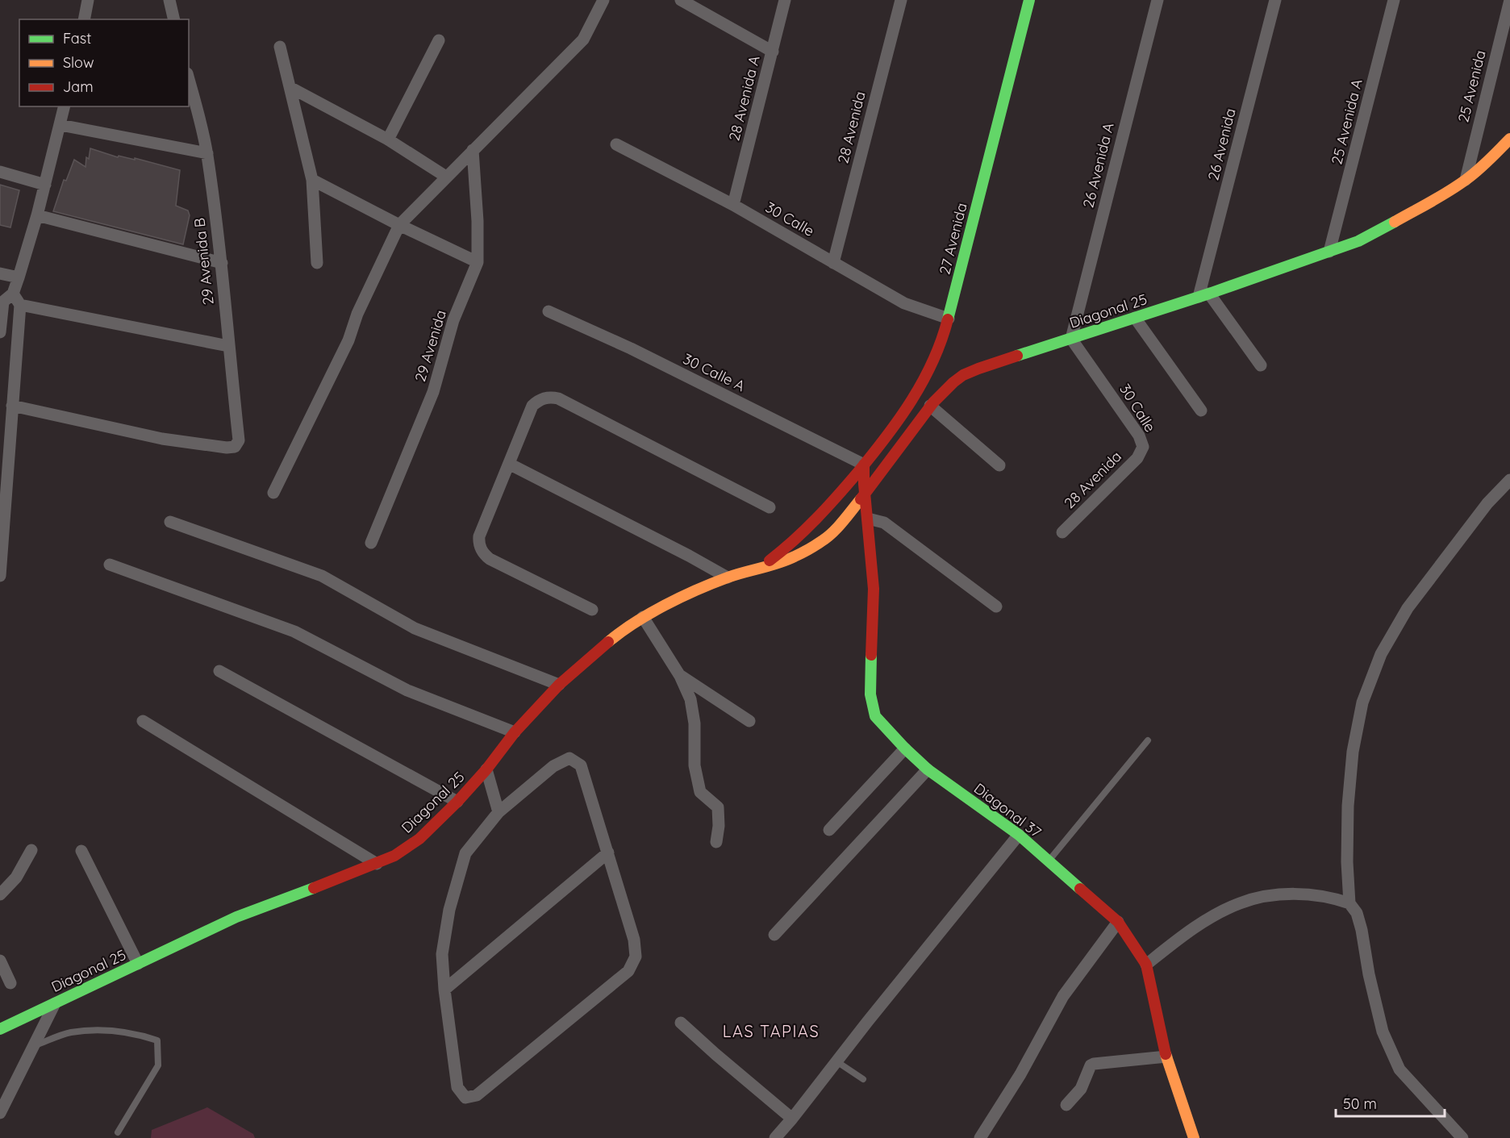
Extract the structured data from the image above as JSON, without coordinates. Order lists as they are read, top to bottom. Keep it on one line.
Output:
{"streets":{"main road":["27 Avenida","Diagonal 25","Diagonal 37"],"street":["25 Avenida","28 Avenida A","25 Avenida A","28 Avenida","26 Avenida","26 Avenida A","30 Calle","29 Avenida B","29 Avenida","30 Calle A"]},"crossings":[["25 Avenida","Diagonal 25"],["28 Avenida A","30 Calle"],["25 Avenida A","Diagonal 25"],["28 Avenida","30 Calle"],["26 Avenida","Diagonal 25"],["26 Avenida A","30 Calle"],["26 Avenida A","Diagonal 25"],["30 Calle","27 Avenida"],["30 Calle","Diagonal 25"],["27 Avenida","Diagonal 25"],["27 Avenida","30 Calle A"],["27 Avenida","Diagonal 37"],["Diagonal 25","30 Calle A"],["Diagonal 25","Diagonal 37"],["30 Calle A","Diagonal 37"]],"districts":["LAS TAPIAS"],"legend":["Fast","Slow","Jam"],"scale_bar":"50 m"}
